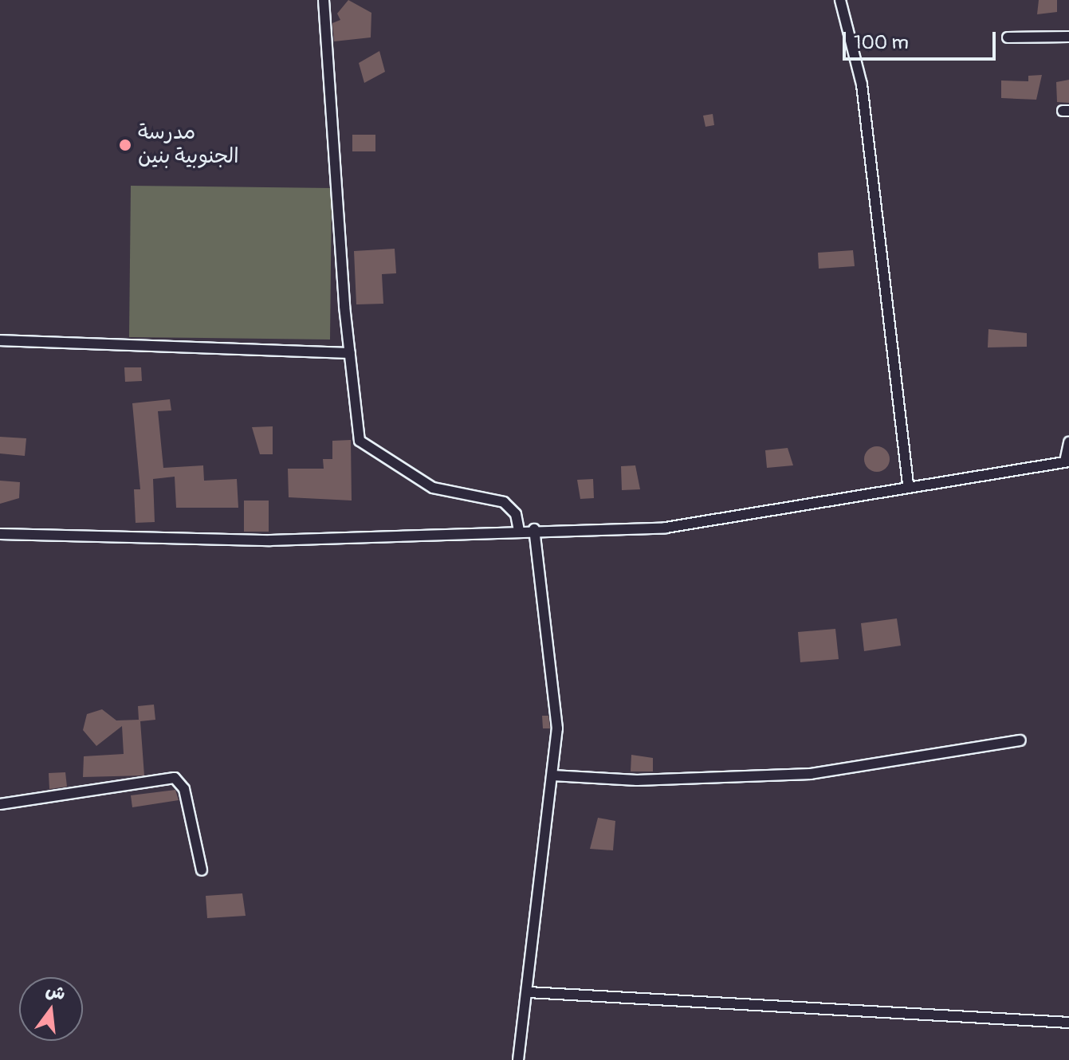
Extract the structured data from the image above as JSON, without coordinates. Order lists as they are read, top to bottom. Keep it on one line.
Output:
{"places":["مدرسة الجنوبية بنين"],"scale_bar":"100 m","north":"top"}
